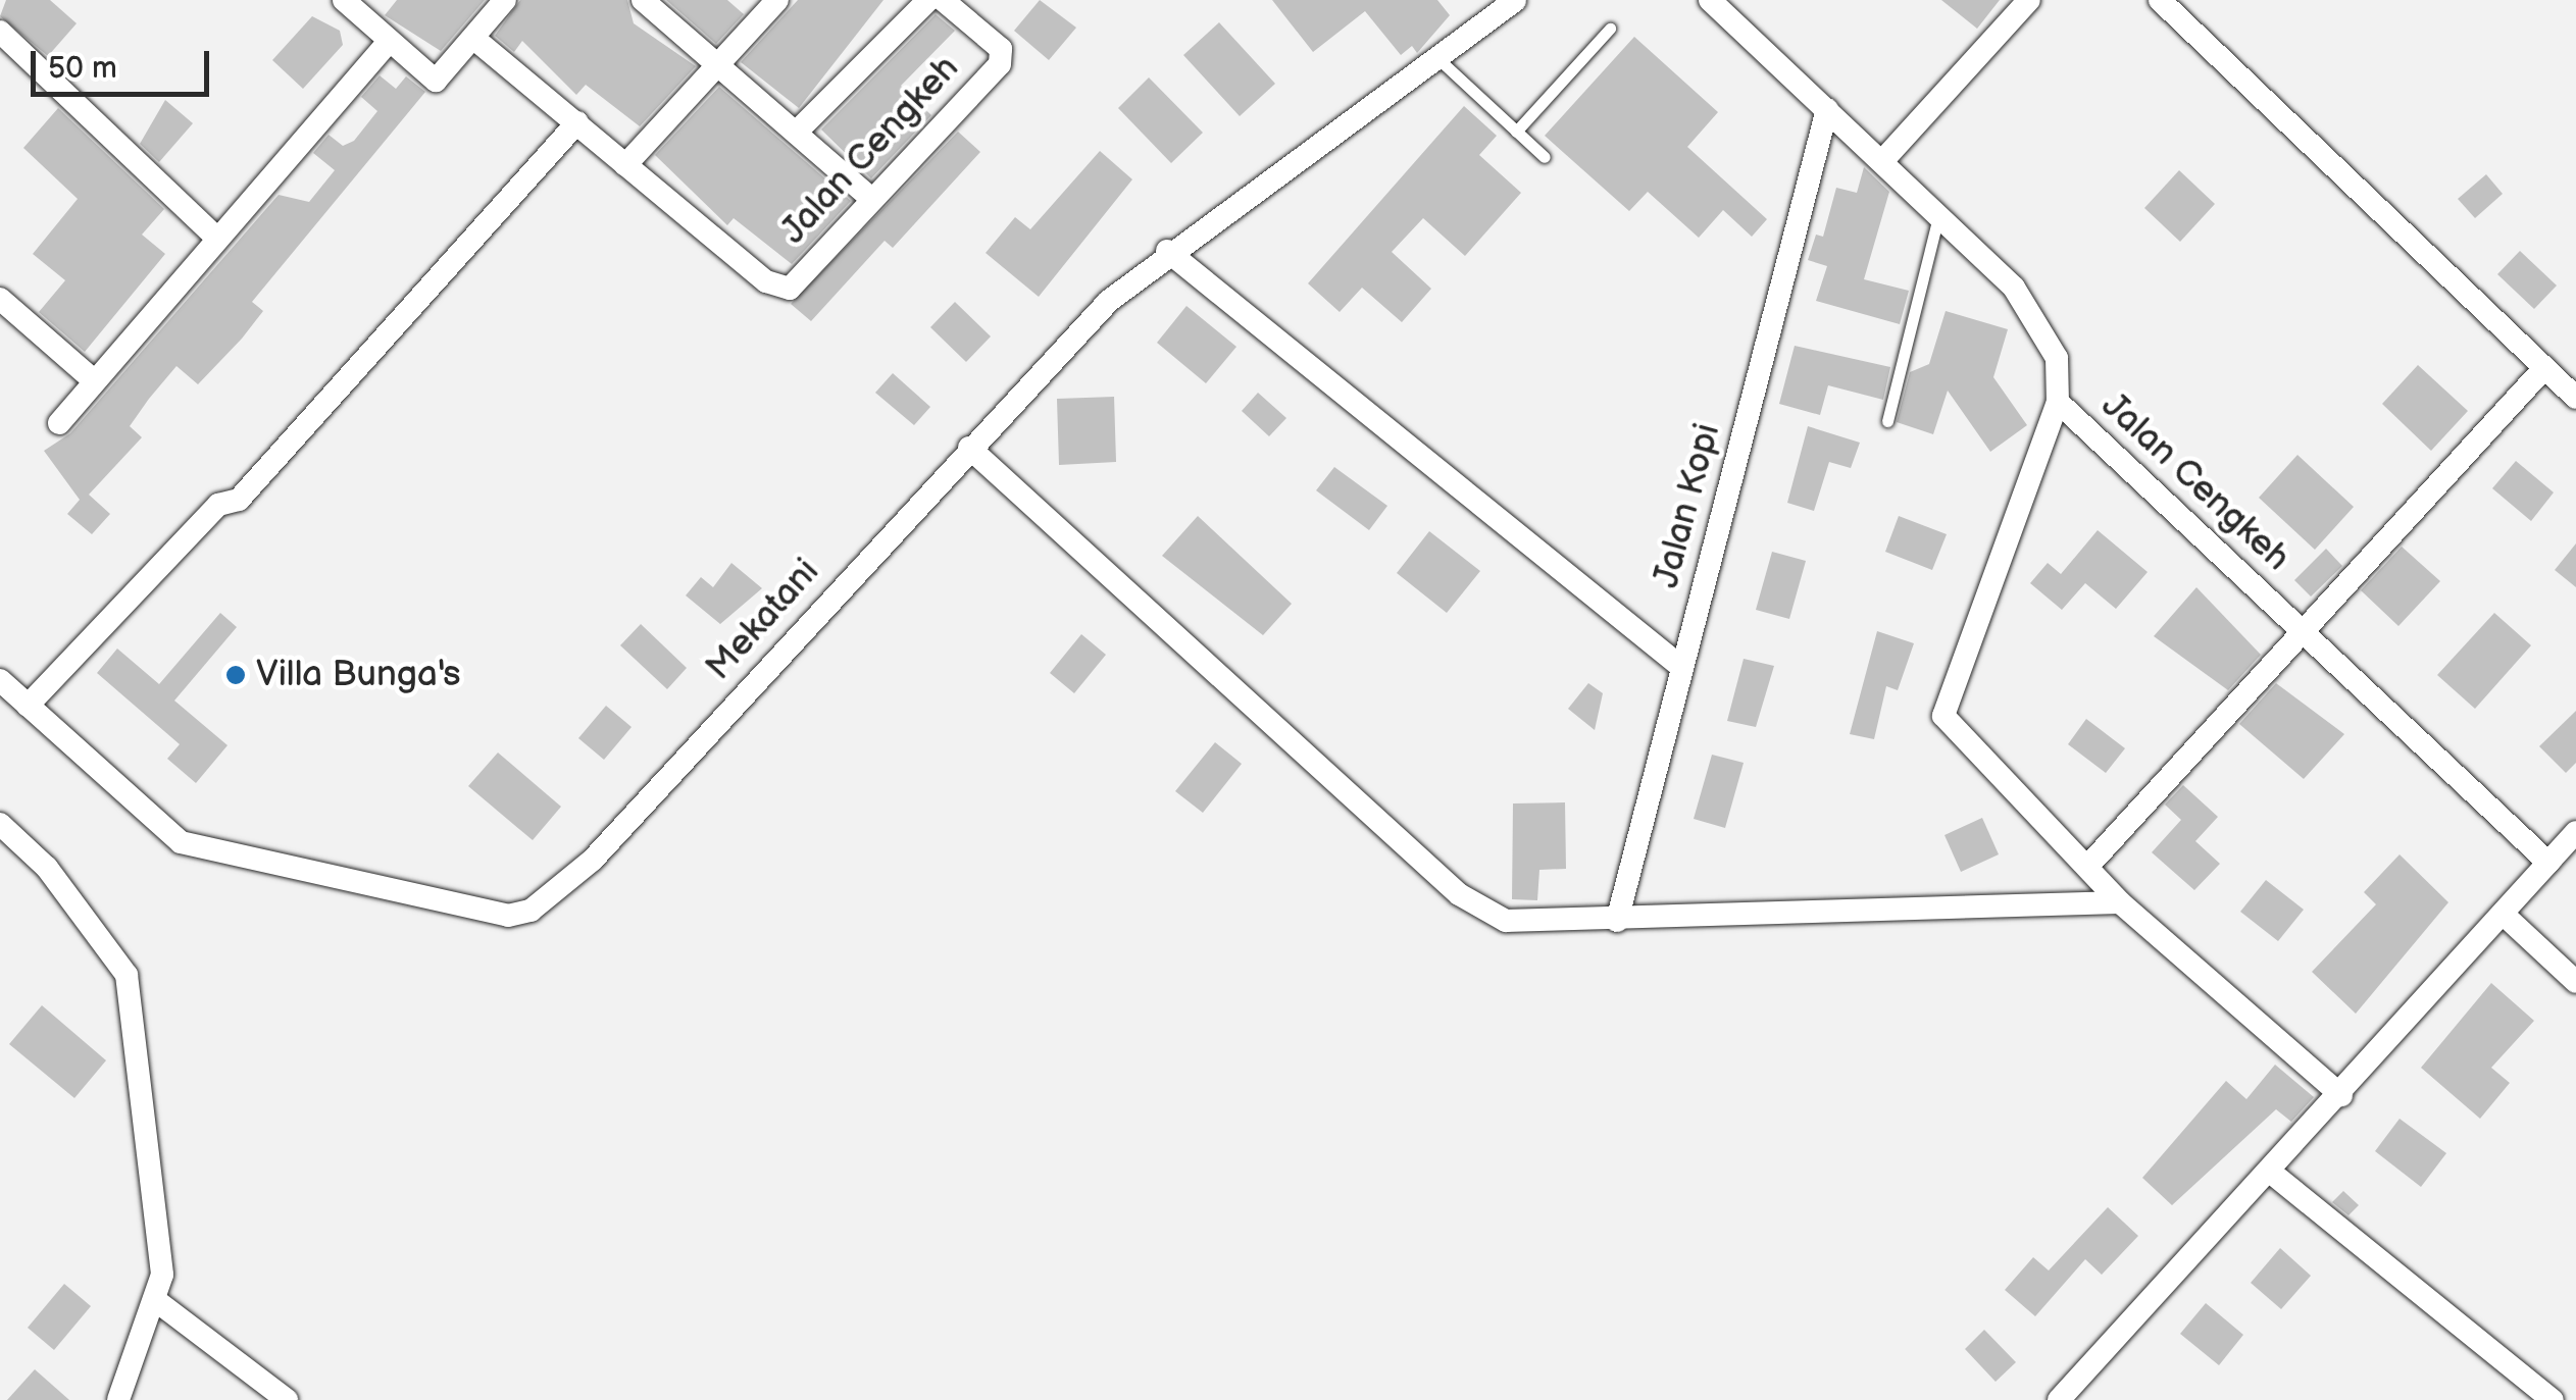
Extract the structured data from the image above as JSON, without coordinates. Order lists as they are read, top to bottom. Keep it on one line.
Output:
{"streets":{"street":["Jalan Cengkeh","Jalan Kopi","Mekatani"]},"crossings":[["Jalan Cengkeh","Jalan Kopi"]],"places":["Villa Bunga's"],"scale_bar":"50 m"}
